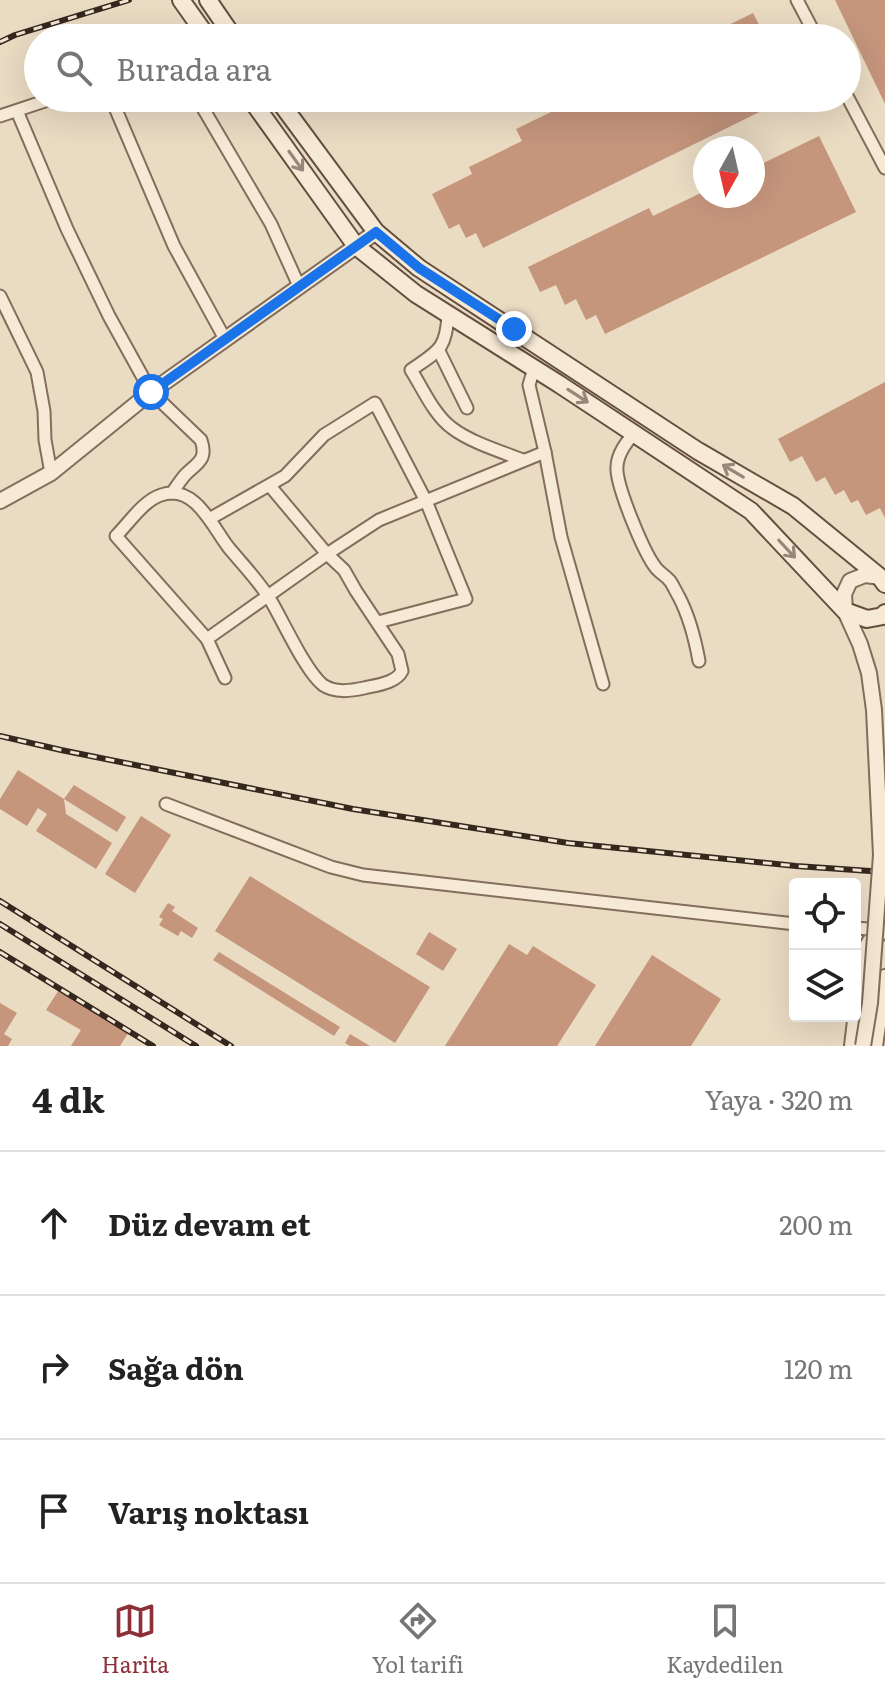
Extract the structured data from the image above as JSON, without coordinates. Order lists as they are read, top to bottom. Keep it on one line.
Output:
{"north":"bottom","page":{"search":"Burada ara","heading":["4 dk","Yaya · 320 m"],"list":[["Düz devam et","200 m"],["Sağa dön","120 m"],"Varış noktası"],"nav":["Harita","Yol tarifi","Kaydedilen"]}}
